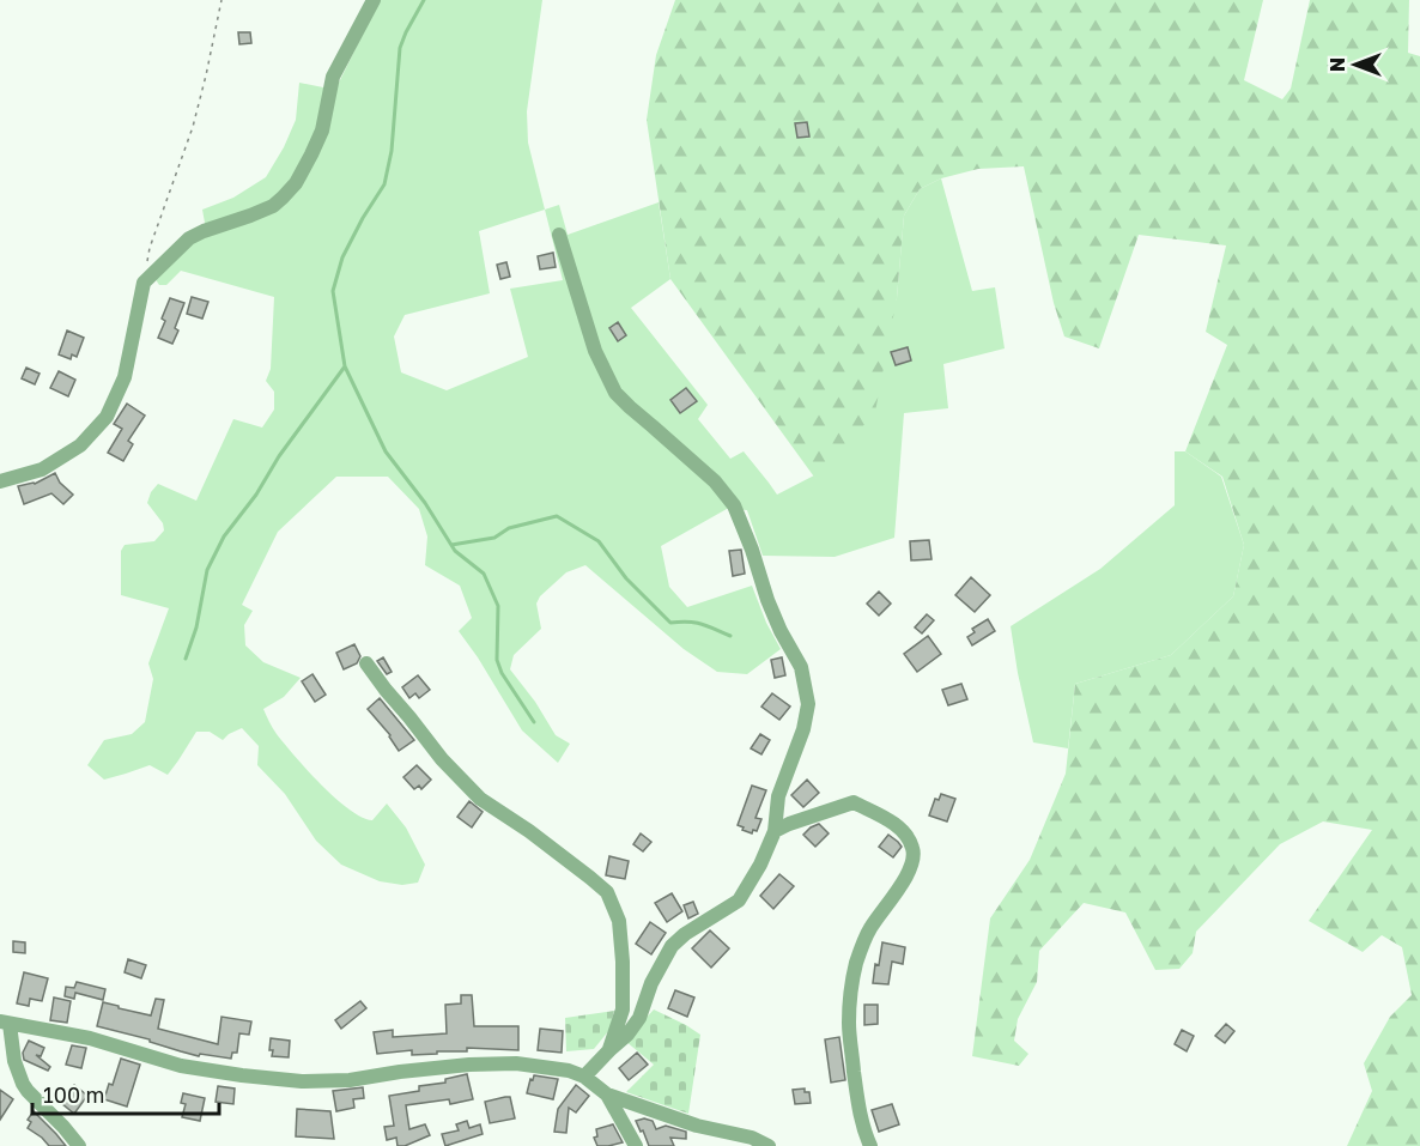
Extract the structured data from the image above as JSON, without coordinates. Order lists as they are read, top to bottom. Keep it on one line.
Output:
{"scale_bar":"100 m","north":"left"}
